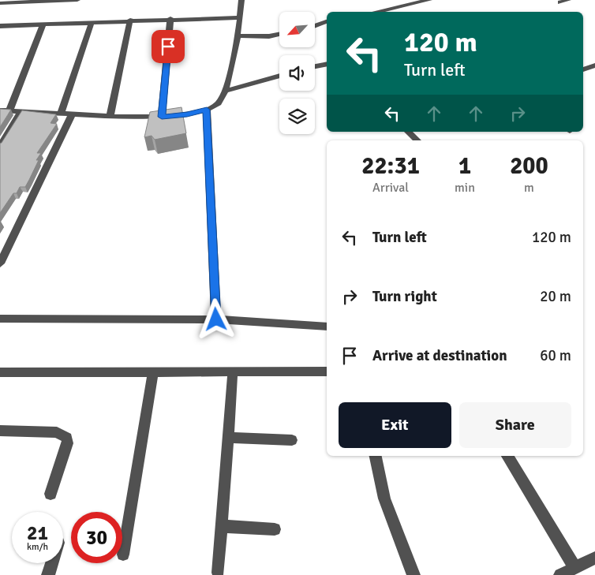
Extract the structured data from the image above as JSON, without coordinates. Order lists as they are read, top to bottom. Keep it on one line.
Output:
{"north":"bottom left","page":{"turn":["120 m","Turn left"],"eta":["22:31","Arrival","1","min","200","m"],"list":[{"name":"Turn left","value":"120 m"},{"name":"Turn right","value":"20 m"},{"name":"Arrive at destination","value":"60 m"}],"buttons":["Exit","Share"],"speed":"21 km/h","limit":"30"}}
